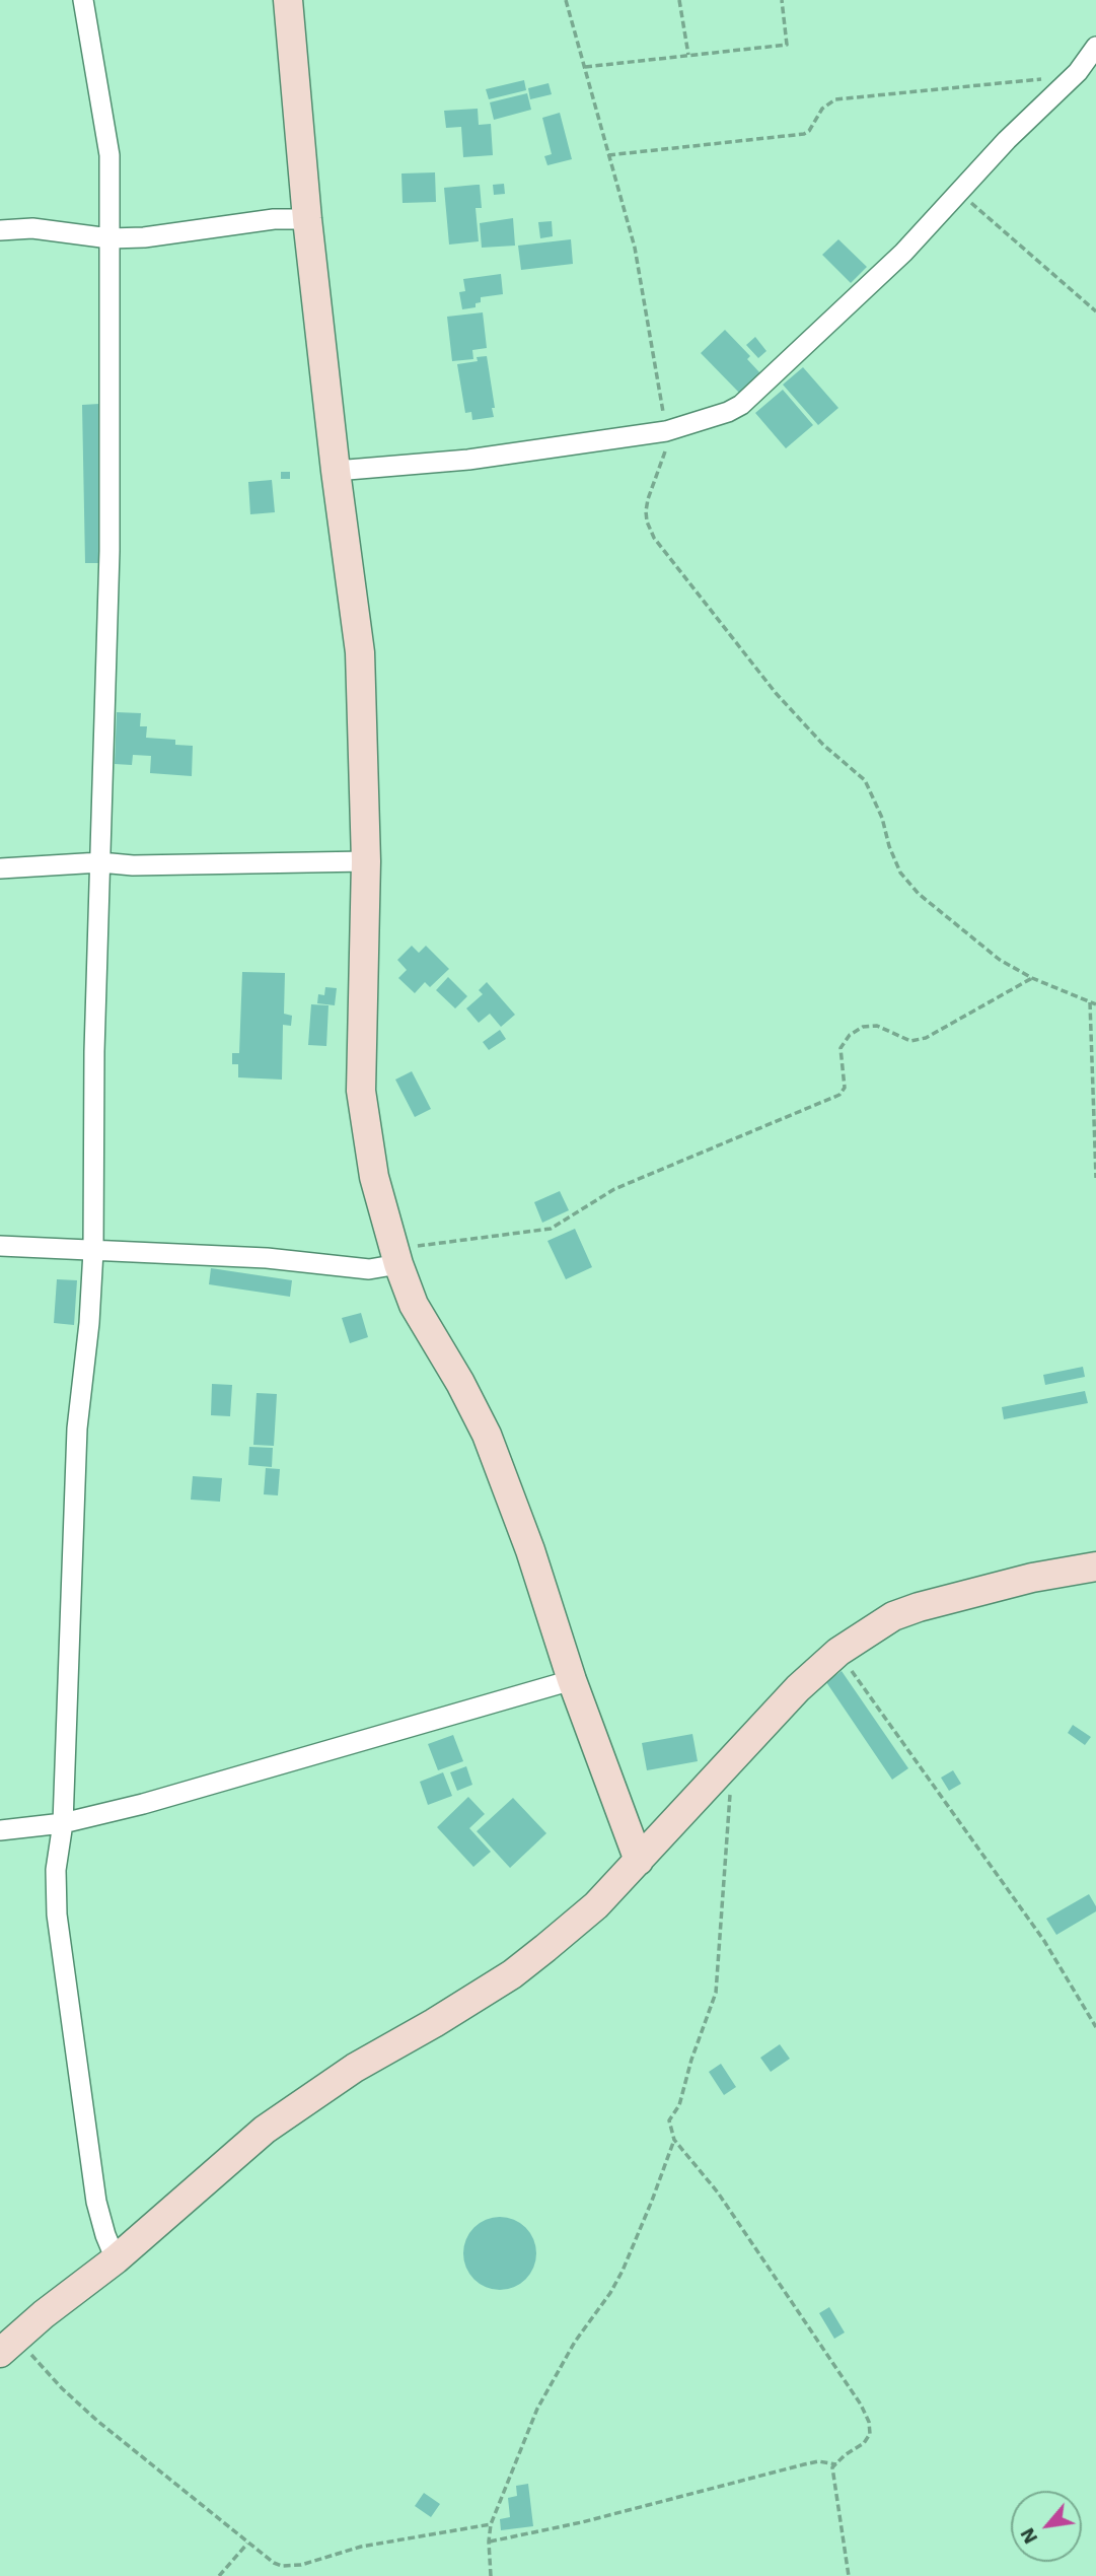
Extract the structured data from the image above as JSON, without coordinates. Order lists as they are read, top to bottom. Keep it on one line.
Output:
{"north":"bottom left"}
